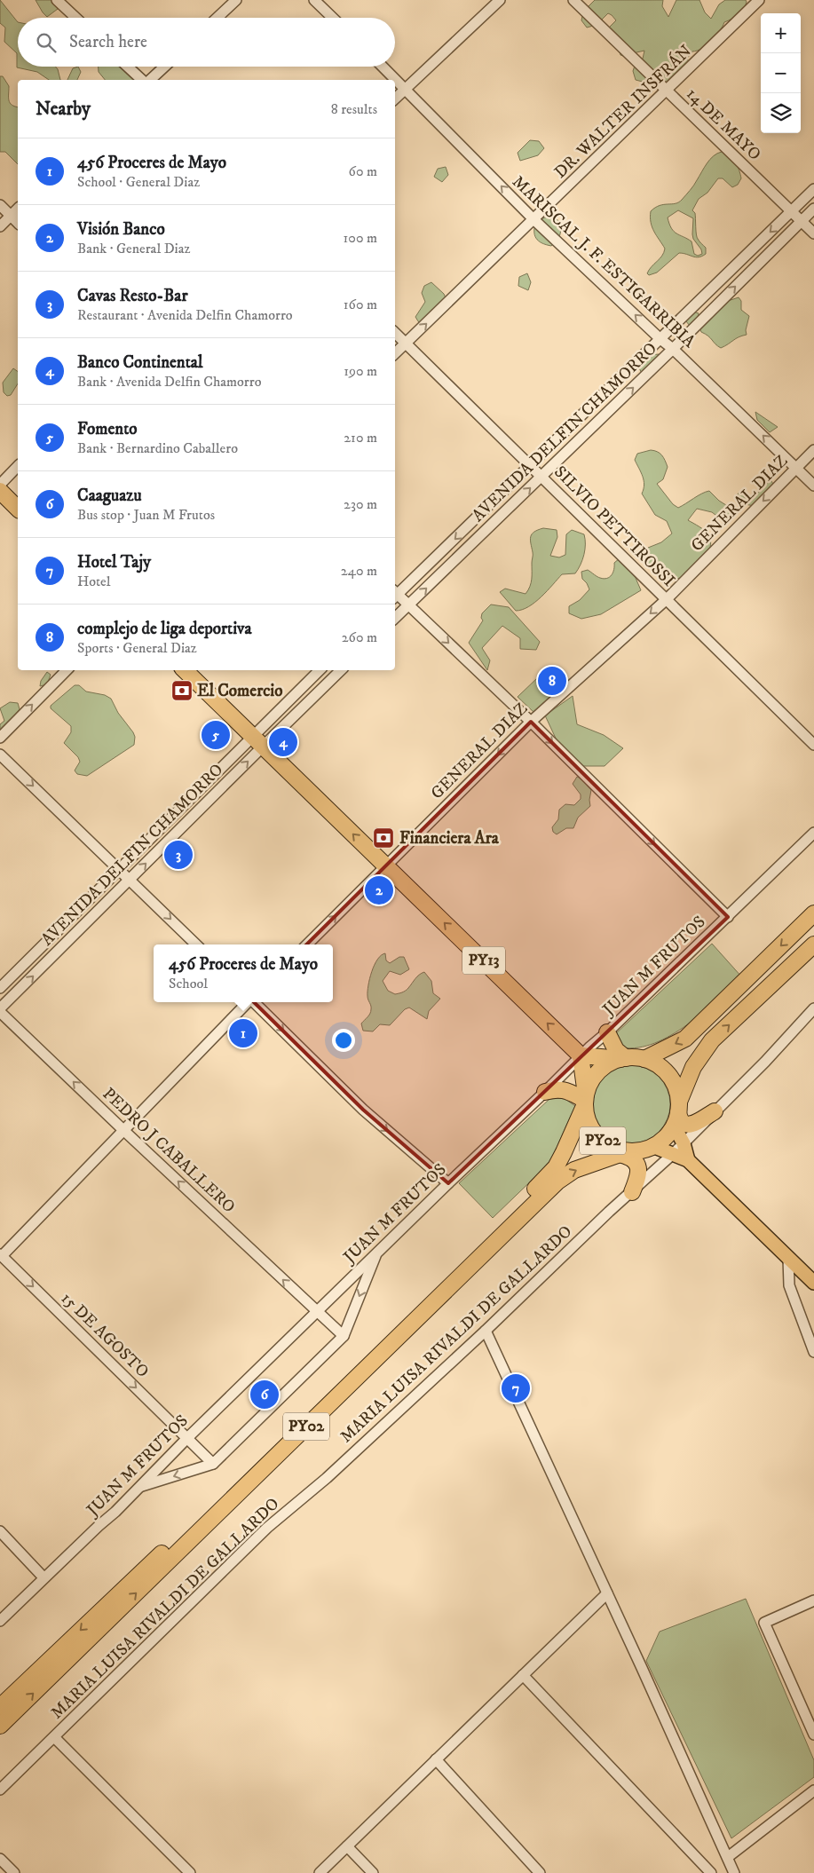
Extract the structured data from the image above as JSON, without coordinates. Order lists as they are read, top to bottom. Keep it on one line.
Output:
{"streets":{"highway":["PY13","PY02"],"street":["DR. WALTER INSFRÁN","14 DE MAYO","MARISCAL J. F. ESTIGARRIBIA","AVENIDA DELFIN CHAMORRO","GENERAL DIAZ","SILVIO PETTIROSSI","JUAN M FRUTOS","PEDRO J CABALLERO","MARIA LUISA RIVALDI DE GALLARDO","15 DE AGOSTO"]},"crossings":[["DR. WALTER INSFRÁN","14 DE MAYO"],["DR. WALTER INSFRÁN","MARISCAL J. F. ESTIGARRIBIA"],["DR. WALTER INSFRÁN","SILVIO PETTIROSSI"],["14 DE MAYO","AVENIDA DELFIN CHAMORRO"],["MARISCAL J. F. ESTIGARRIBIA","AVENIDA DELFIN CHAMORRO"],["MARISCAL J. F. ESTIGARRIBIA","GENERAL DIAZ"],["AVENIDA DELFIN CHAMORRO","SILVIO PETTIROSSI"],["AVENIDA DELFIN CHAMORRO","PY13"],["AVENIDA DELFIN CHAMORRO","PEDRO J CABALLERO"],["GENERAL DIAZ","SILVIO PETTIROSSI"],["GENERAL DIAZ","PY13"],["PY13","JUAN M FRUTOS"],["JUAN M FRUTOS","PEDRO J CABALLERO"],["JUAN M FRUTOS","15 DE AGOSTO"]],"one_way":["DR. WALTER INSFRÁN","MARISCAL J. F. ESTIGARRIBIA","PEDRO J CABALLERO","15 DE AGOSTO"],"places":{"bank":["El Comercio","Financiera Ara"]},"page":{"map_buttons":["+","−"],"search":"Search here","heading":["Nearby","8 results"],"list":[{"mark":"1","name":"456 Proceres de Mayo","note":"School · General Diaz","value":"60 m"},{"mark":"2","name":"Visión Banco","note":"Bank · General Diaz","value":"100 m"},{"mark":"3","name":"Cavas Resto-Bar","note":"Restaurant · Avenida Delfin Chamorro","value":"160 m"},{"mark":"4","name":"Banco Continental","note":"Bank · Avenida Delfin Chamorro","value":"190 m"},{"mark":"5","name":"Fomento","note":"Bank · Bernardino Caballero","value":"210 m"},{"mark":"6","name":"Caaguazu","note":"Bus stop · Juan M Frutos","value":"230 m"},{"mark":"7","name":"Hotel Tajy","note":"Hotel","value":"240 m"},{"mark":"8","name":"complejo de liga deportiva","note":"Sports · General Diaz","value":"260 m"}],"pins":["8","5","4","3","2","1","7","6"],"popup":["456 Proceres de Mayo","School"]}}
